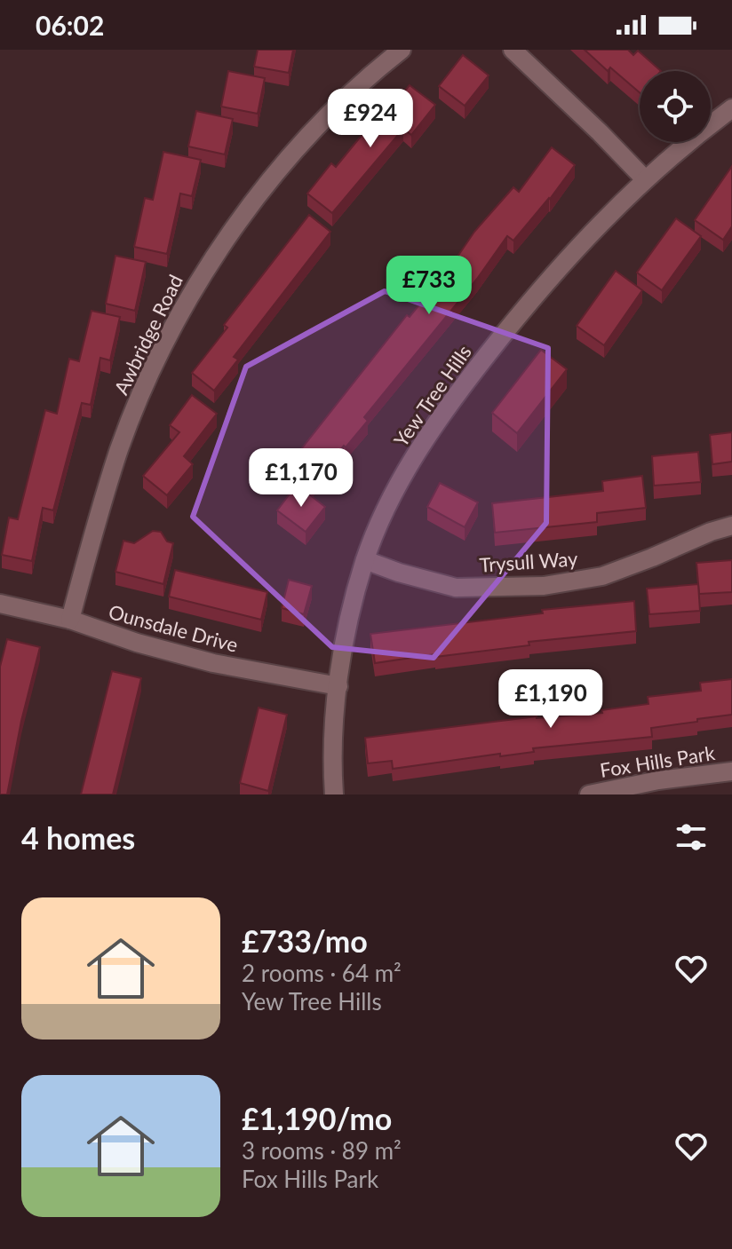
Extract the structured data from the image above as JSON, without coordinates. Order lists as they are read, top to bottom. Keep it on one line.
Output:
{"streets":{"street":["Awbridge Road","Yew Tree Hills","Trysull Way","Ounsdale Drive","Fox Hills Park"]},"crossings":[["Awbridge Road","Ounsdale Drive"],["Yew Tree Hills","Trysull Way"],["Yew Tree Hills","Ounsdale Drive"]],"page":{"status":"06:02","price":["£924","£733","£1,170","£1,190"],"heading":"4 homes","list":[{"name":"£733/mo","note":"2 rooms · 64 m² · Yew Tree Hills"},{"name":"£1,190/mo","note":"3 rooms · 89 m² · Fox Hills Park"}]}}
